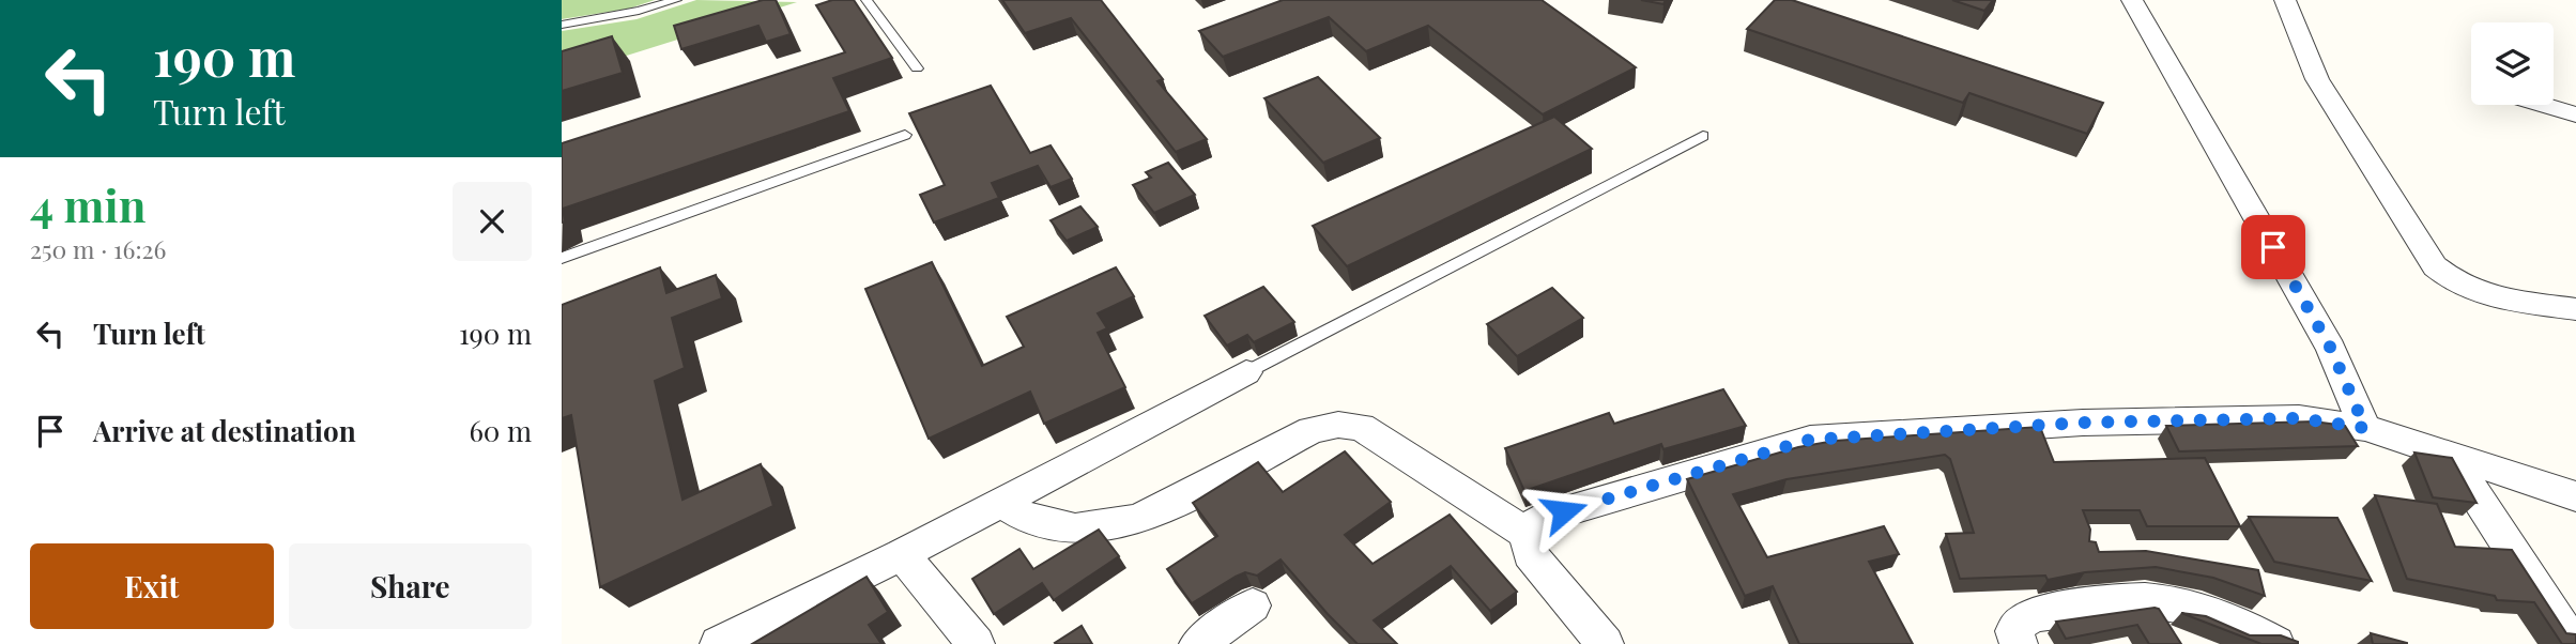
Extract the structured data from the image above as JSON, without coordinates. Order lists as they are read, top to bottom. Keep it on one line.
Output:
{"page":{"turn":["190 m","Turn left"],"heading":["4 min","250 m · 16:26"],"list":[{"name":"Turn left","value":"190 m"},{"name":"Arrive at destination","value":"60 m"}],"buttons":["Exit","Share"]}}
